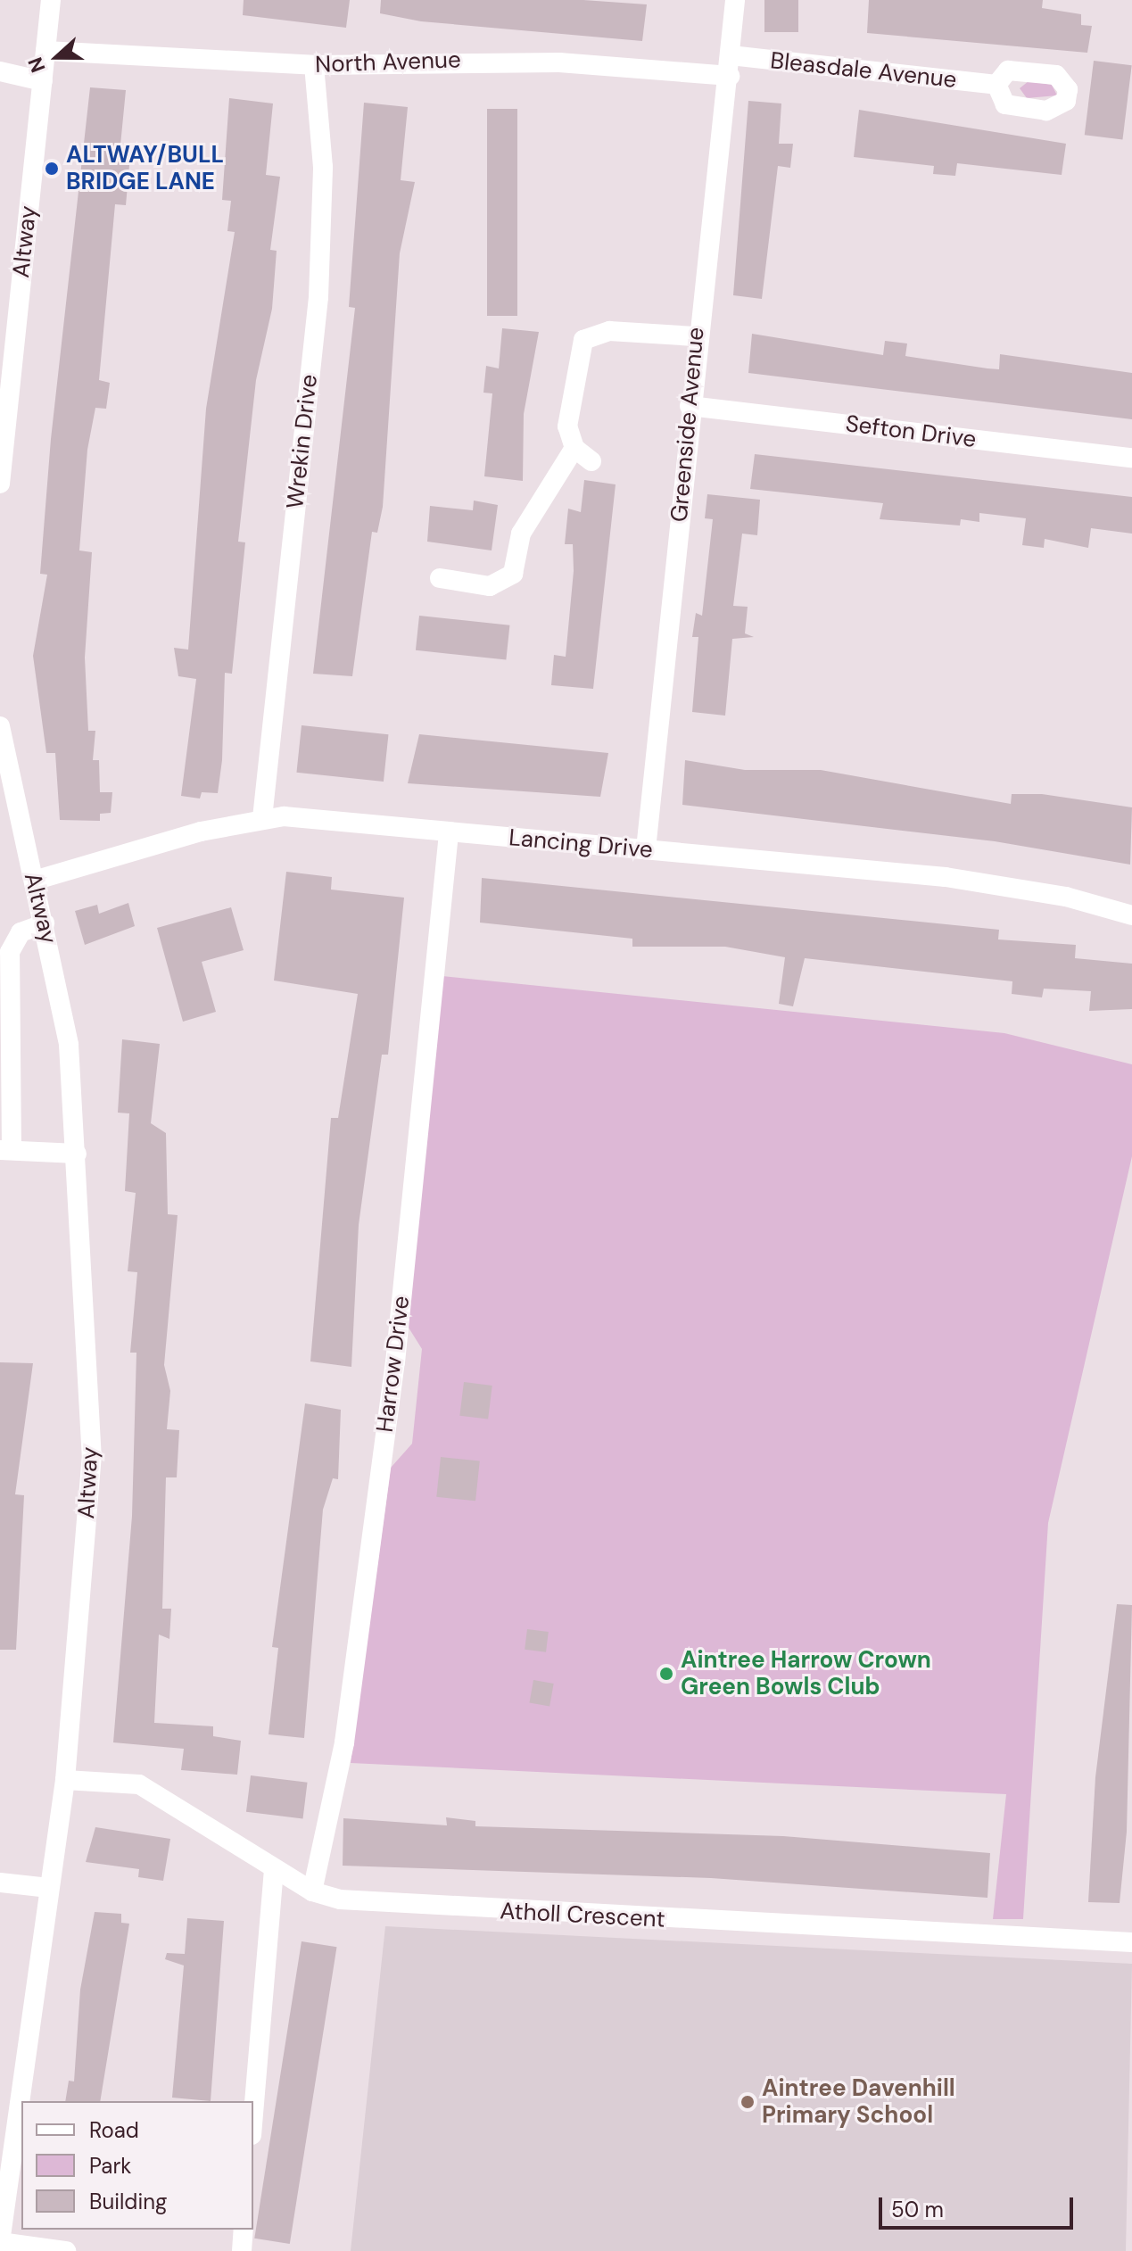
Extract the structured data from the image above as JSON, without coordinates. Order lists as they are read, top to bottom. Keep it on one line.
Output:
{"streets":{"street":["North Avenue","Bleasdale Avenue","Altway","Greenside Avenue","Sefton Drive","Wrekin Drive","Lancing Drive","Harrow Drive","Atholl Crescent"]},"crossings":[["North Avenue","Bleasdale Avenue"],["North Avenue","Altway"],["North Avenue","Greenside Avenue"],["North Avenue","Wrekin Drive"],["Bleasdale Avenue","Greenside Avenue"],["Altway","Lancing Drive"],["Altway","Atholl Crescent"],["Greenside Avenue","Sefton Drive"],["Greenside Avenue","Lancing Drive"],["Wrekin Drive","Lancing Drive"],["Lancing Drive","Harrow Drive"],["Harrow Drive","Atholl Crescent"]],"places":["ALTWAY/BULL BRIDGE LANE","Aintree Harrow Crown Green Bowls Club","Aintree Davenhill Primary School"],"legend":["Road","Park","Building"],"scale_bar":"50 m","north":"left"}
